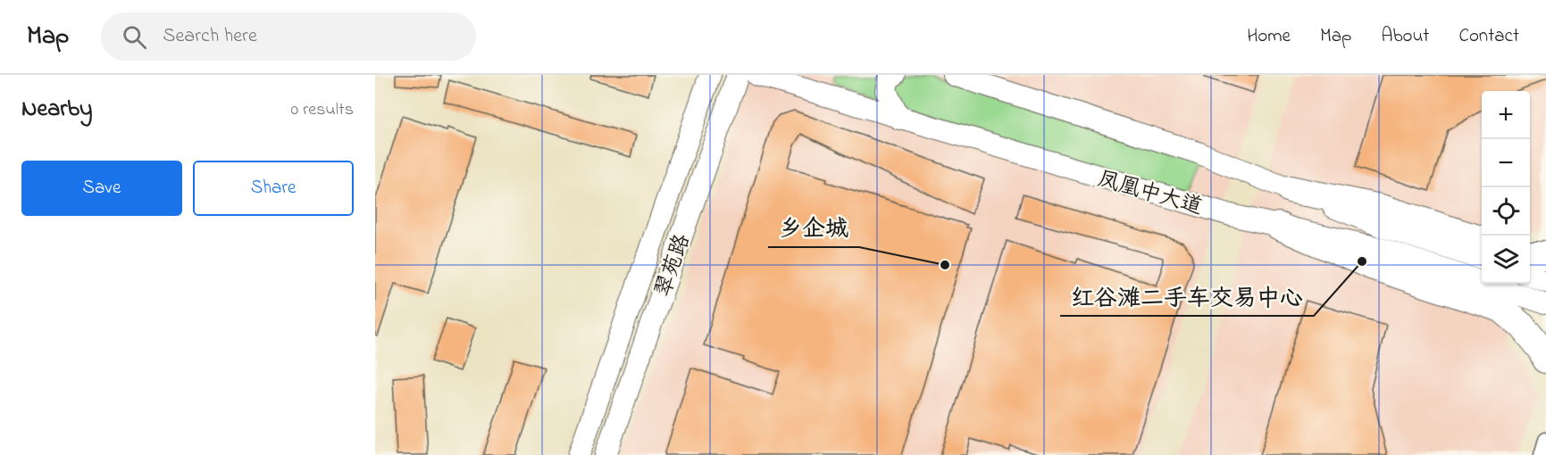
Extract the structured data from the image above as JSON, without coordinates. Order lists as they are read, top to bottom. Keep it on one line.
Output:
{"streets":{"main road":["凤凰中大道","翠苑路"]},"places":["红谷滩二手车交易中心","乡企城"],"page":{"header":"Map","search":"Search here","nav":["Home","Map","About","Contact"],"heading":["Nearby","0 results"],"map_buttons":["+","−"],"buttons":["Save","Share"]}}
